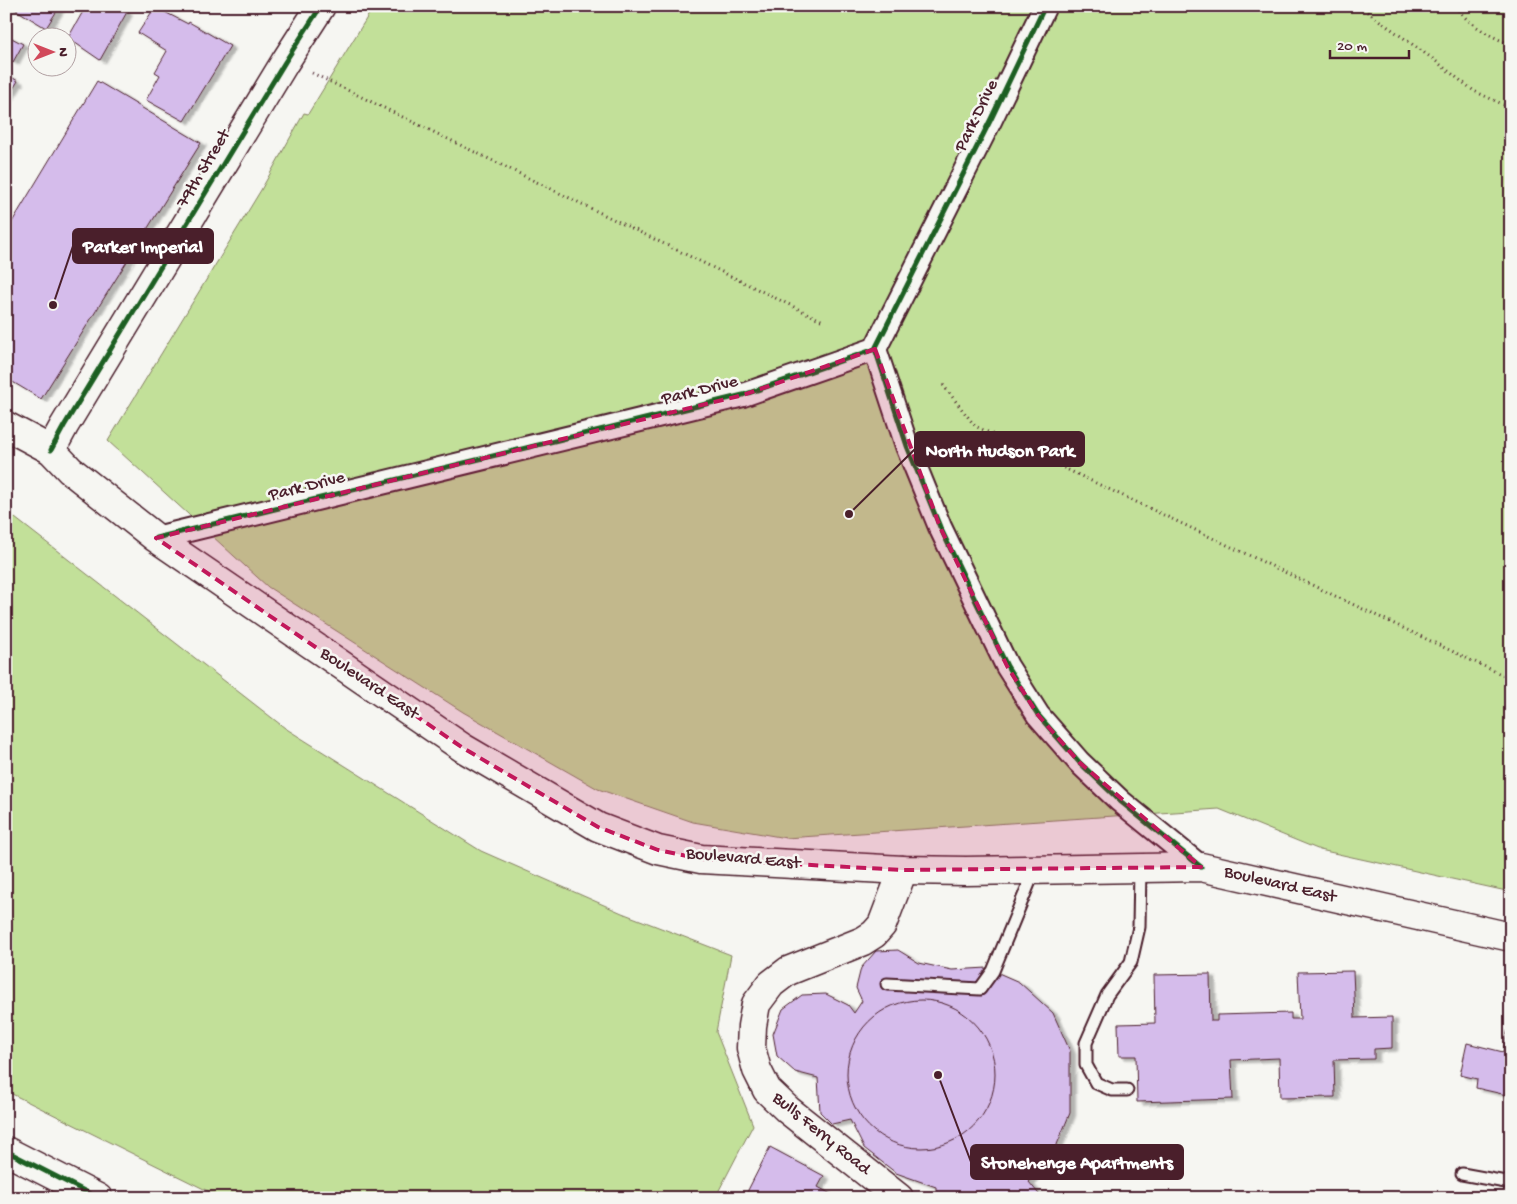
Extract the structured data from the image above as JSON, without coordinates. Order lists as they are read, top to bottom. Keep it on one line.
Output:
{"streets":{"main road":["79th Street","Boulevard East","Bulls Ferry Road"],"street":["Park Drive"]},"crossings":[["Park Drive","Boulevard East"],["79th Street","Boulevard East"],["Boulevard East","Bulls Ferry Road"]],"places":["Parker Imperial","North Hudson Park","Stonehenge Apartments"],"scale_bar":"20 m","north":"right"}
